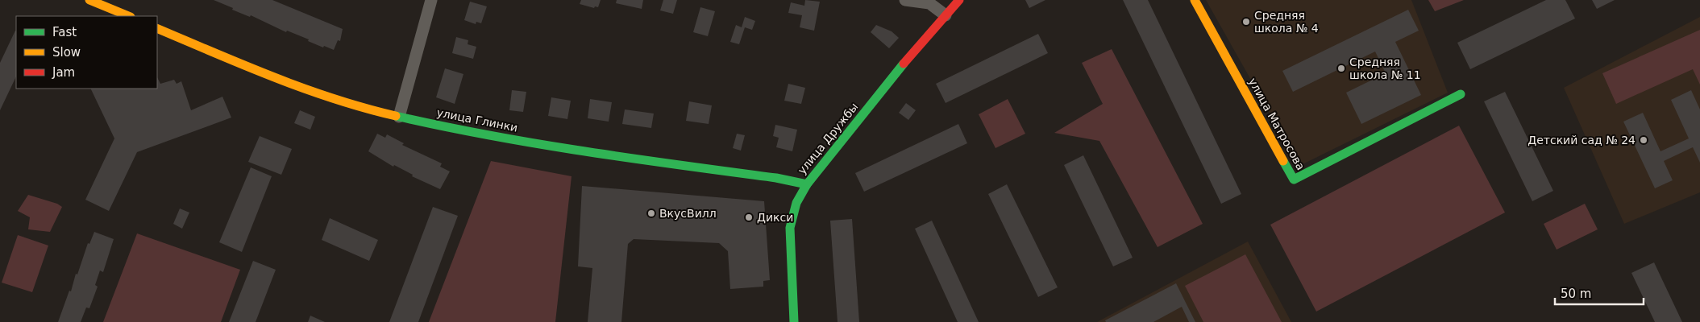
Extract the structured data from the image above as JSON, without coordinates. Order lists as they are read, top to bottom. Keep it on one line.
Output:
{"streets":{"street":["улица Глинки","улица Матросова","улица Дружбы"]},"crossings":[["улица Глинки","улица Дружбы"]],"places":["Средняя школа № 4","Средняя школа № 11","Детский сад № 24","ВкусВилл","Дикси"],"legend":["Fast","Slow","Jam"],"scale_bar":"50 m"}
